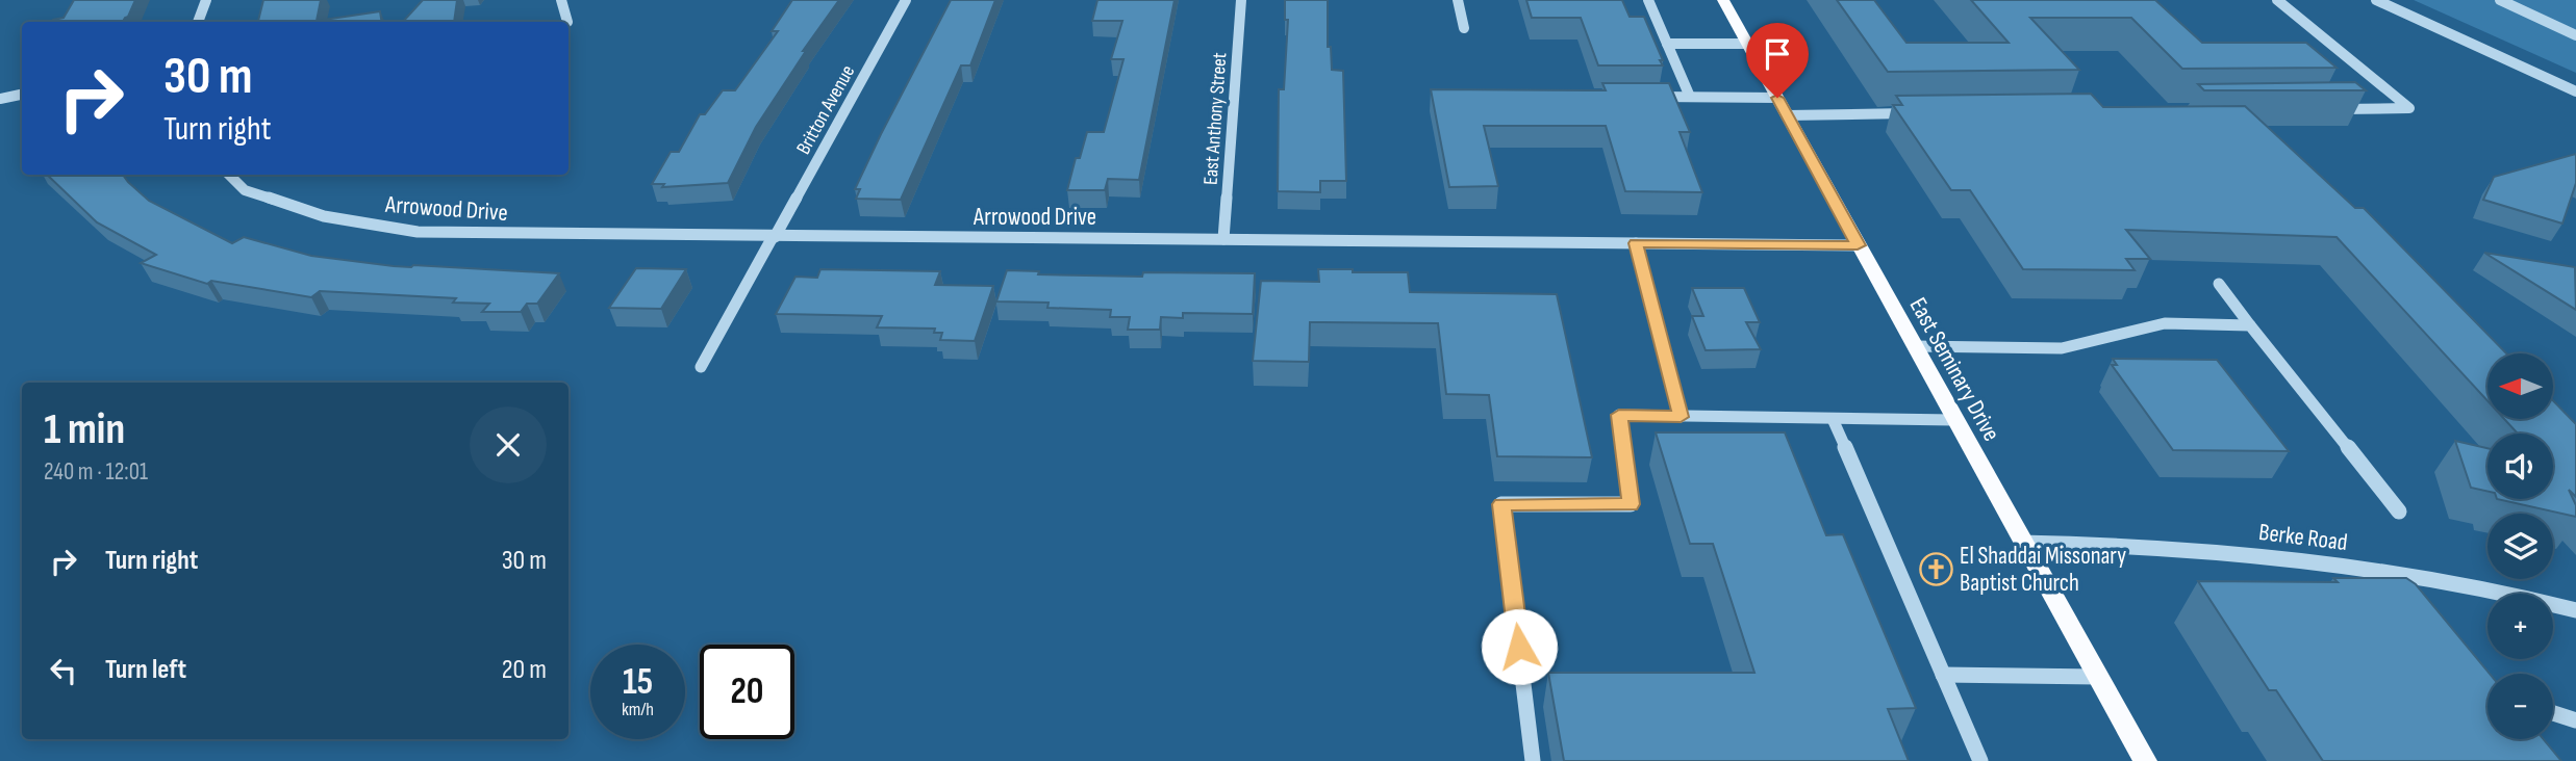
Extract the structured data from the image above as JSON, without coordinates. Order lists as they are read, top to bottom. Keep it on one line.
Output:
{"streets":{"main road":["East Seminary Drive"],"street":["Britton Avenue","East Anthony Street","Arrowood Drive","Berke Road"]},"crossings":[["Britton Avenue","Arrowood Drive"],["East Anthony Street","Arrowood Drive"],["Arrowood Drive","East Seminary Drive"],["East Seminary Drive","Berke Road"]],"places":{"church":["El Shaddai Missonary Baptist Church"]},"north":"left","page":{"turn":["30 m","Turn right"],"map_buttons":["+","−"],"heading":["1 min","240 m · 12:01"],"list":[{"name":"Turn right","value":"30 m"},{"name":"Turn left","value":"20 m"}],"speed":"15 km/h","limit":"20"}}
